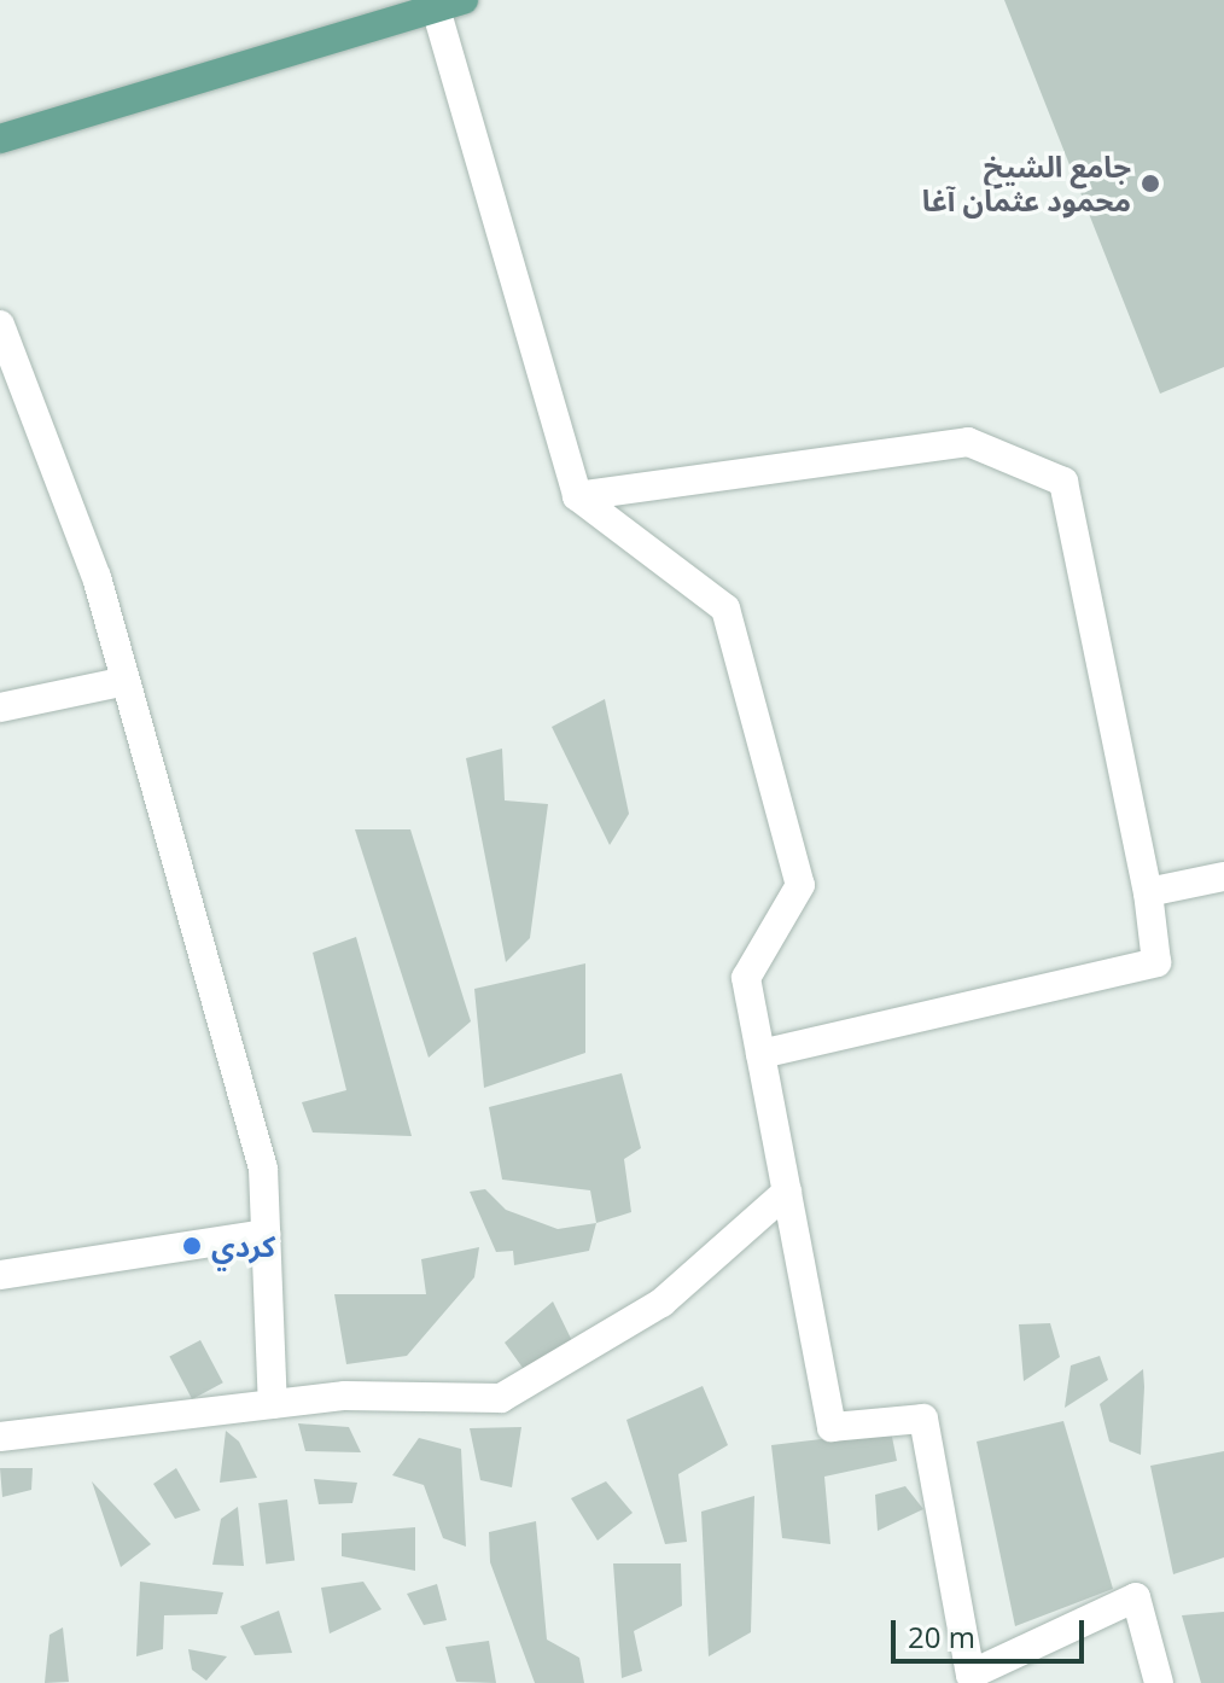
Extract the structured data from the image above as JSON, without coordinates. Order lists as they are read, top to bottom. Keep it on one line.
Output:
{"places":["جامع الشيخ محمود عثمان آغا","كردي"],"scale_bar":"20 m"}
